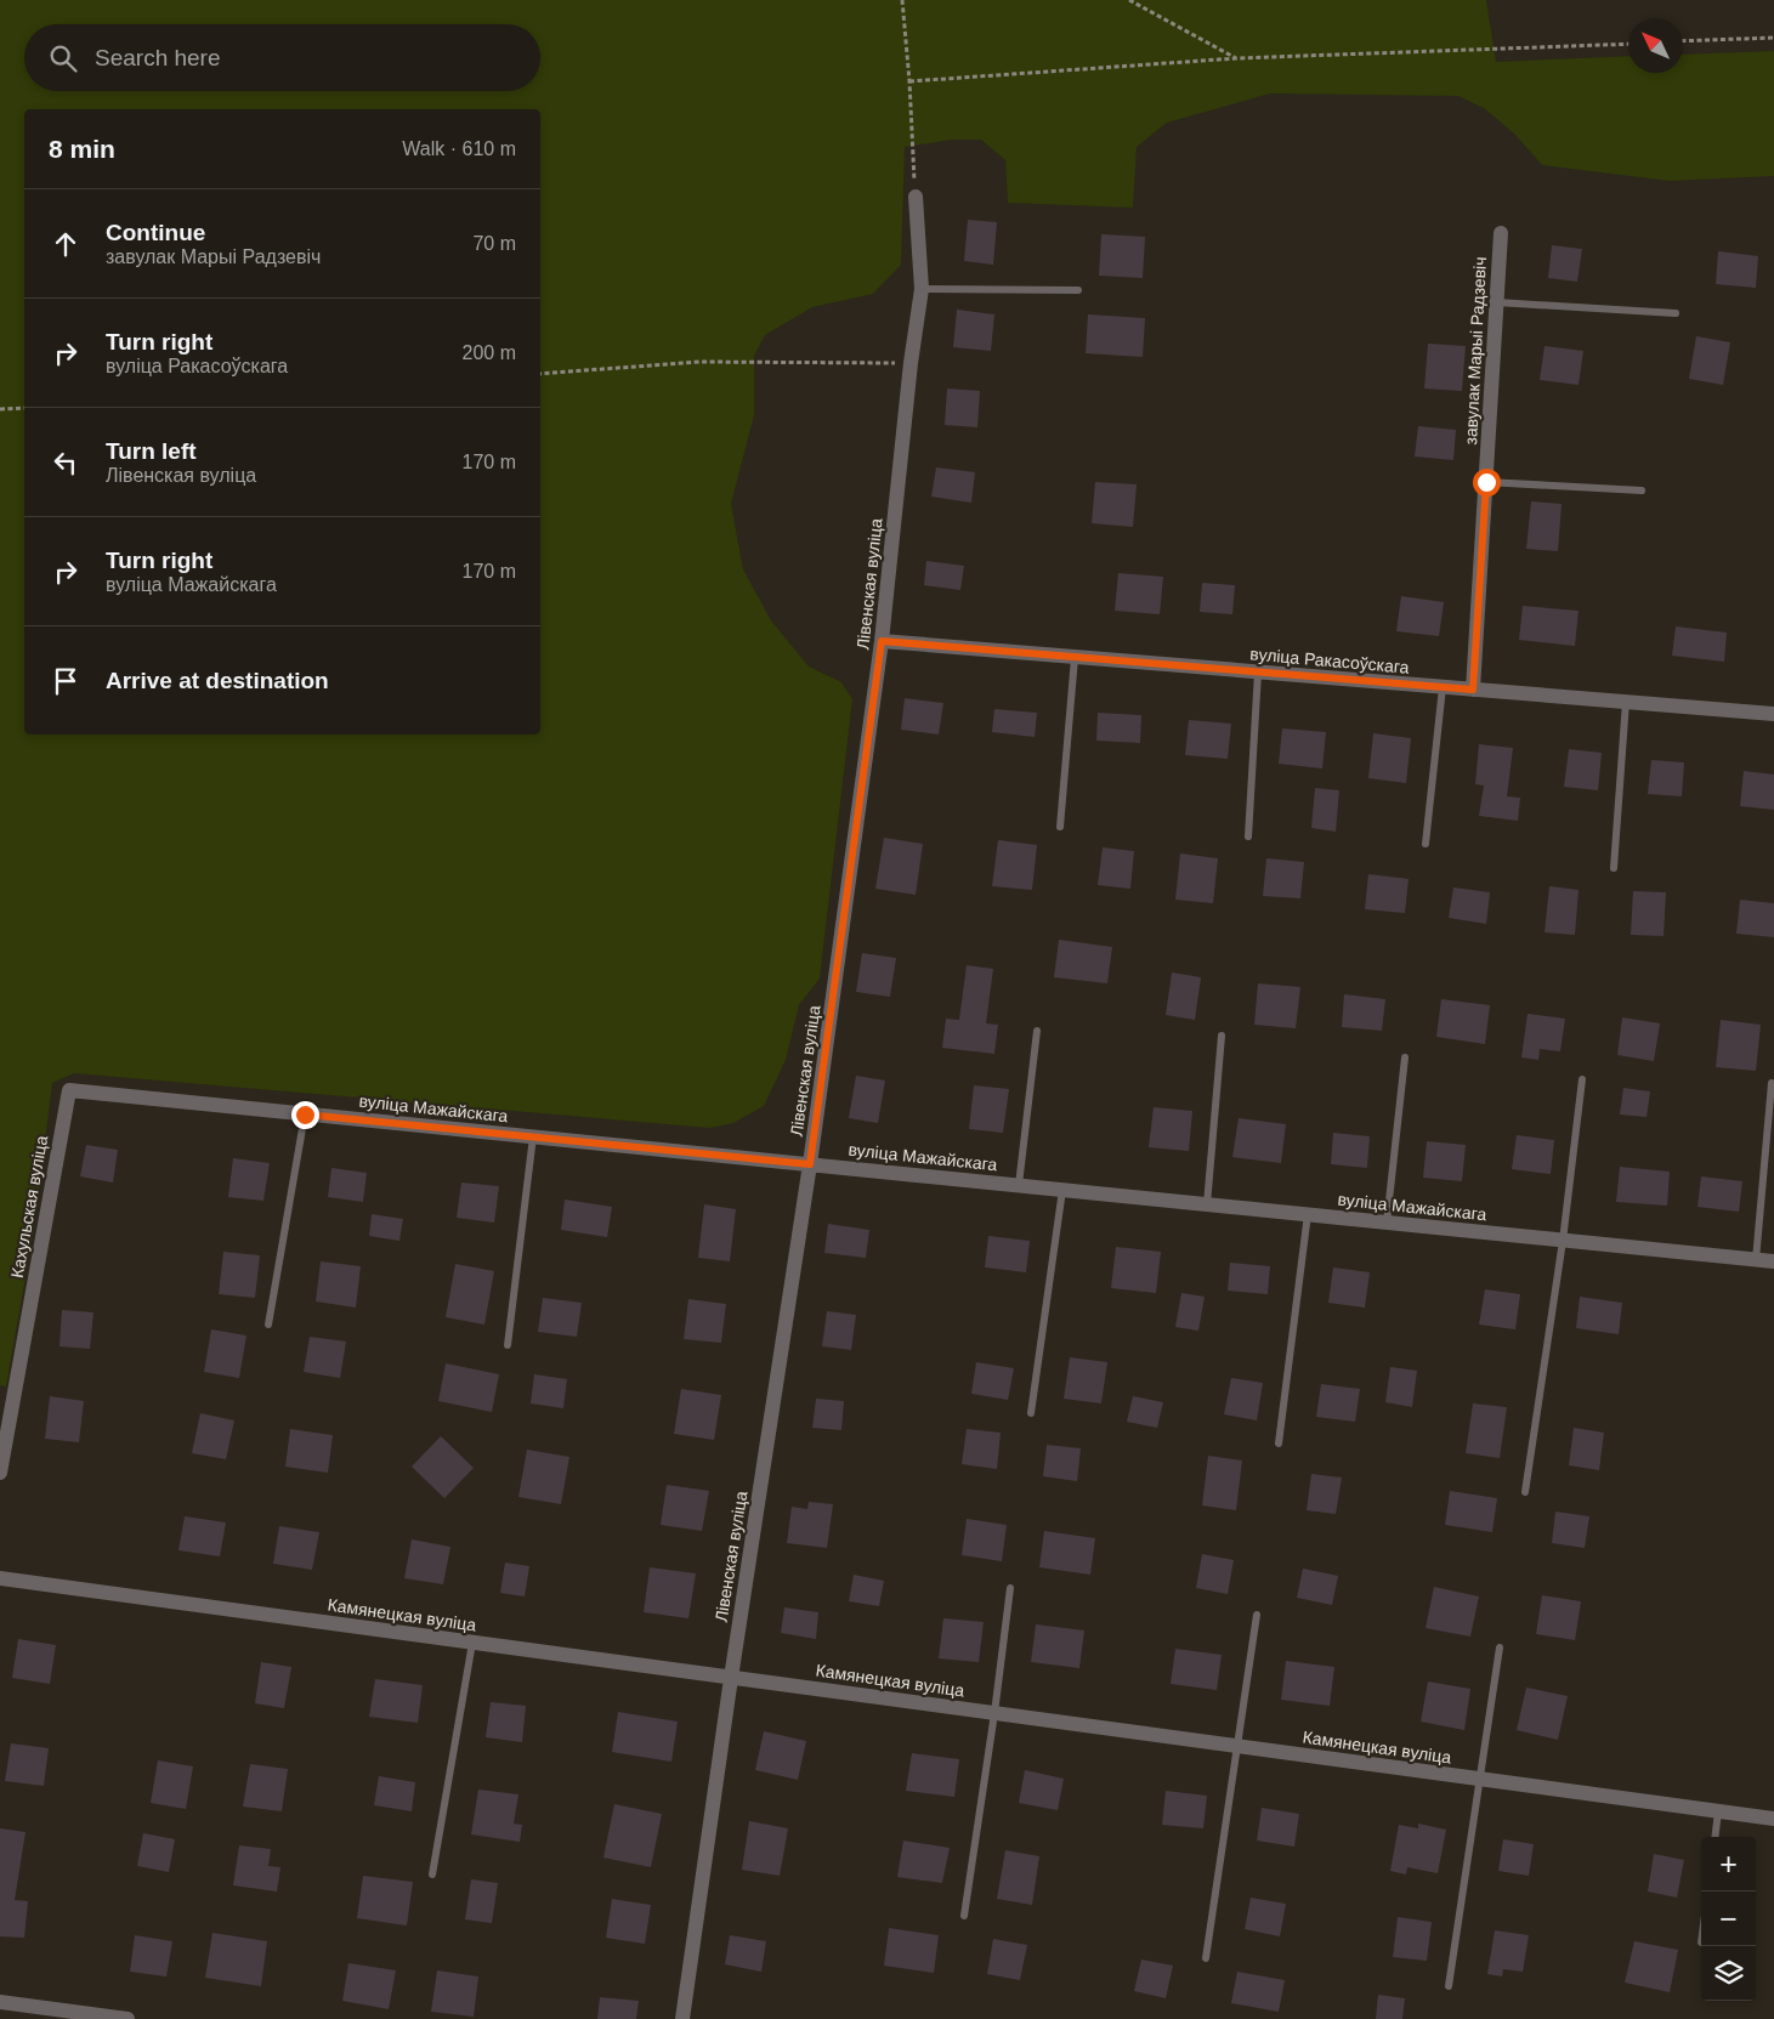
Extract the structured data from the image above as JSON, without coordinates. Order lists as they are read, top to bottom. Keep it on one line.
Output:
{"streets":{"street":["завулак Марыі Радзевіч","Лівенская вуліца","вуліца Ракасоўскага","вуліца Мажайскага","Кахульская вуліца","Камянецкая вуліца"]},"crossings":[["завулак Марыі Радзевіч","вуліца Ракасоўскага"],["Лівенская вуліца","вуліца Ракасоўскага"],["Лівенская вуліца","вуліца Мажайскага"],["Лівенская вуліца","Камянецкая вуліца"],["вуліца Мажайскага","Кахульская вуліца"]],"north":"top left","page":{"search":"Search here","heading":["8 min","Walk · 610 m"],"list":[["Continue","завулак Марыі Радзевіч","70 m"],["Turn right","вуліца Ракасоўскага","200 m"],["Turn left","Лівенская вуліца","170 m"],["Turn right","вуліца Мажайскага","170 m"],"Arrive at destination"],"map_buttons":["+","−"]}}
